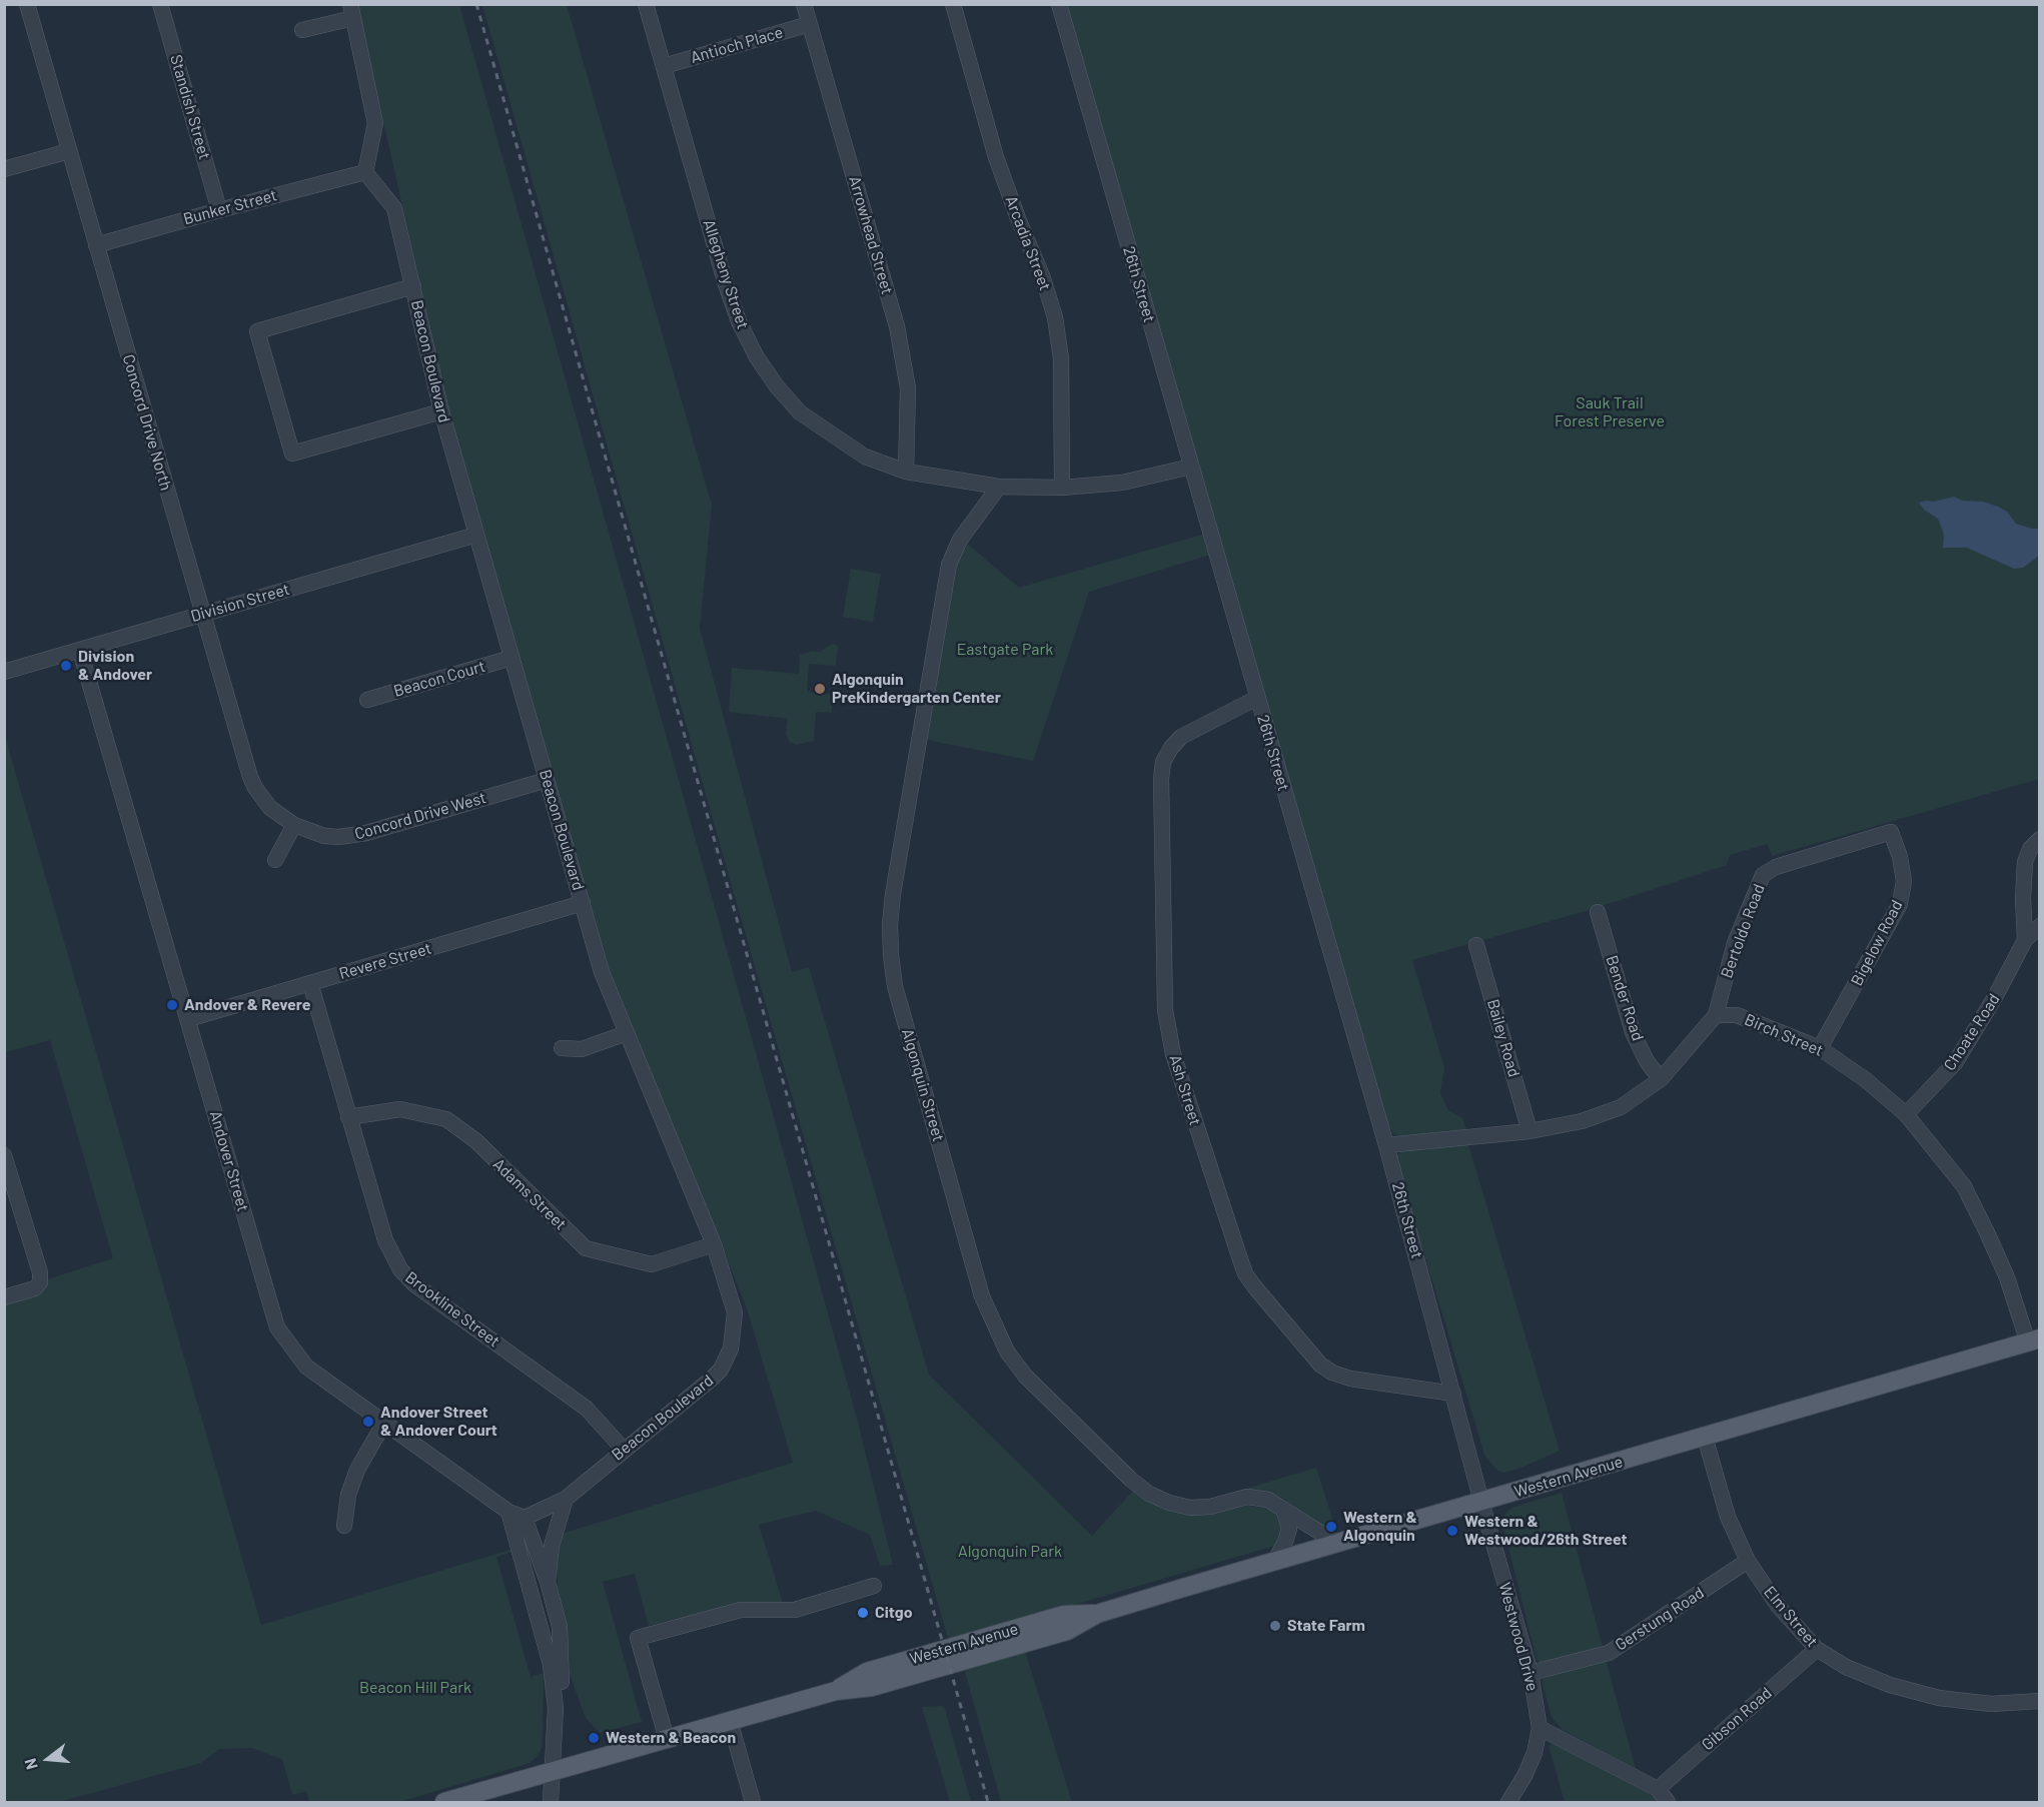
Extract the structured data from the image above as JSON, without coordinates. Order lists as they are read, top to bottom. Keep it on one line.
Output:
{"streets":{"main road":["Western Avenue"],"street":["Antioch Place","Standish Street","Bunker Street","Arrowhead Street","Arcadia Street","Allegheny Street","26th Street","Beacon Boulevard","Concord Drive North","Division Street","Beacon Court","Concord Drive West","Bertoldo Road","Bigelow Road","Revere Street","Bender Road","Choate Road","Birch Street","Bailey Road","Algonquin Street","Ash Street","Andover Street","Adams Street","Brookline Street","Elm Street","Gerstung Road","Westwood Drive","Gibson Road"]},"crossings":[["Antioch Place","Arrowhead Street"],["Antioch Place","Allegheny Street"],["Standish Street","Bunker Street"],["Bunker Street","Beacon Boulevard"],["Bunker Street","Concord Drive North"],["Arrowhead Street","Allegheny Street"],["Arcadia Street","Allegheny Street"],["Allegheny Street","26th Street"],["Allegheny Street","Algonquin Street"],["26th Street","Ash Street"],["26th Street","Western Avenue"],["26th Street","Westwood Drive"],["Beacon Boulevard","Division Street"],["Beacon Boulevard","Beacon Court"],["Beacon Boulevard","Concord Drive West"],["Beacon Boulevard","Revere Street"],["Beacon Boulevard","Adams Street"],["Beacon Boulevard","Brookline Street"],["Concord Drive North","Division Street"],["Concord Drive North","Concord Drive West"],["Division Street","Andover Street"],["Bertoldo Road","Bigelow Road"],["Bertoldo Road","Birch Street"],["Bigelow Road","Birch Street"],["Revere Street","Andover Street"],["Revere Street","Brookline Street"],["Choate Road","Birch Street"],["Birch Street","Western Avenue"],["Algonquin Street","Western Avenue"],["Adams Street","Brookline Street"],["Western Avenue","Elm Street"],["Western Avenue","Westwood Drive"],["Elm Street","Gerstung Road"],["Elm Street","Gibson Road"],["Gerstung Road","Westwood Drive"]],"parks":["Sauk Trail Forest Preserve","Eastgate Park","Algonquin Park","Beacon Hill Park"],"places":["Division & Andover","Algonquin PreKindergarten Center","Andover & Revere","Andover Street & Andover Court","Western & Algonquin","Western & Westwood/26th Street","Citgo","State Farm","Western & Beacon"],"north":"left"}
